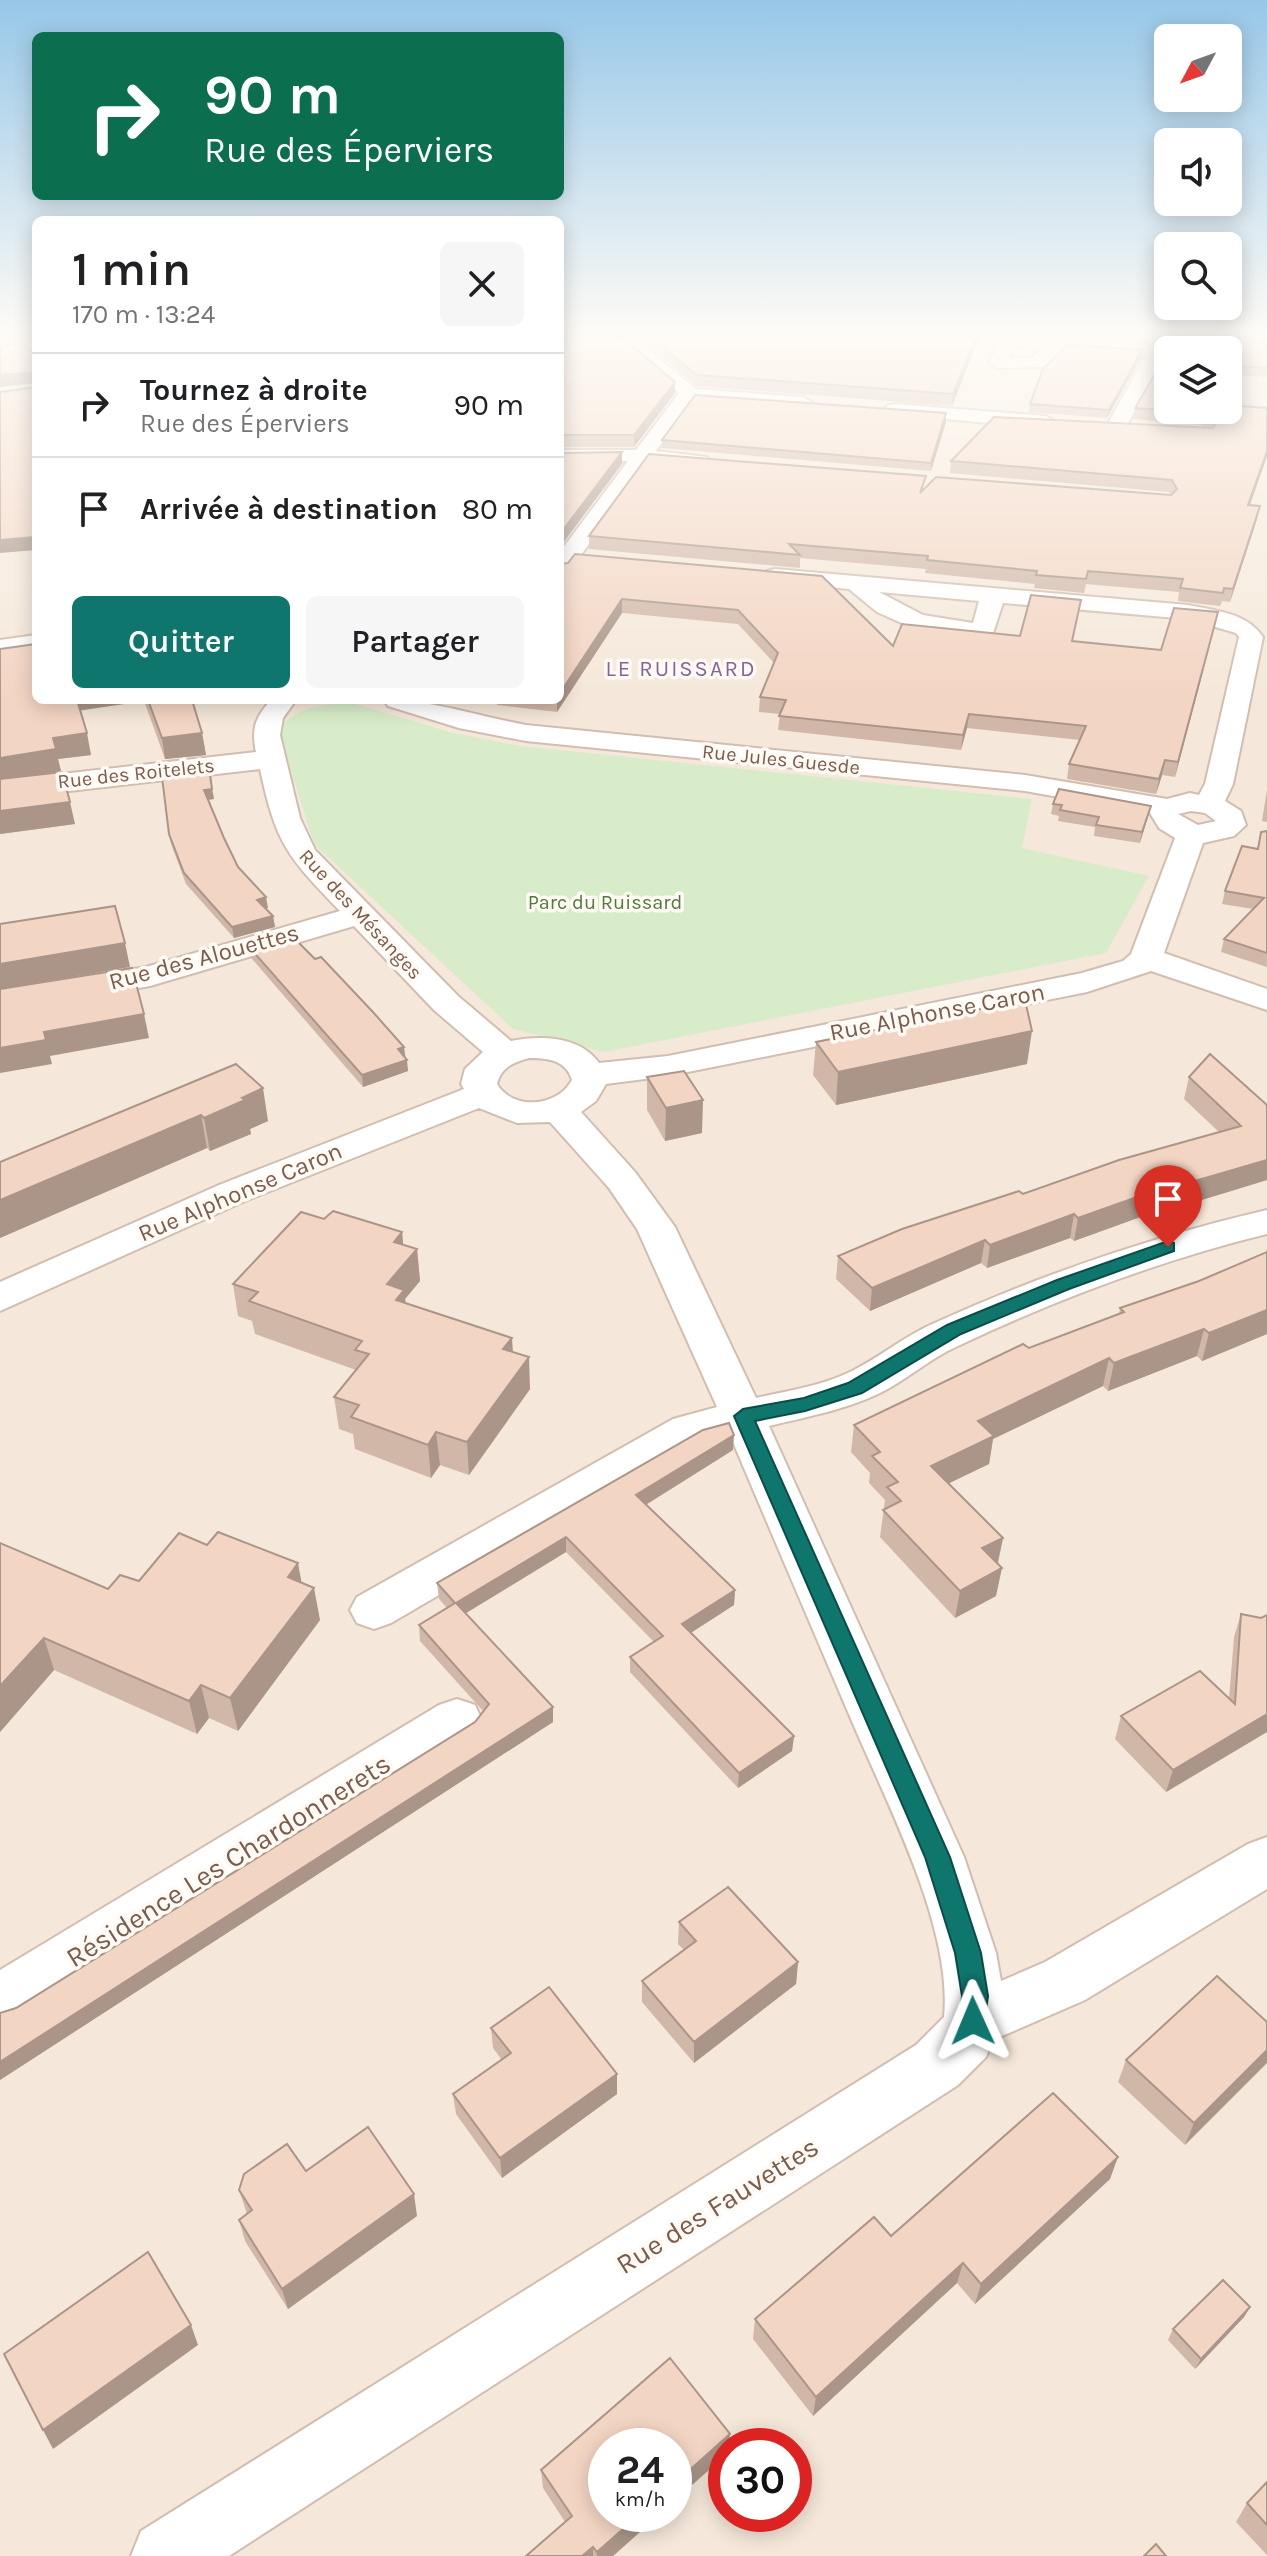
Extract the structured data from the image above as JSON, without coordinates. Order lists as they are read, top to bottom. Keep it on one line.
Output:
{"streets":{"street":["Rue Jules Guesde","Rue des Roitelets","Rue des Mésanges","Rue des Alouettes","Rue Alphonse Caron","Résidence Les Chardonnerets","Rue des Fauvettes"]},"crossings":[["Rue des Roitelets","Rue des Mésanges"],["Rue des Mésanges","Rue des Alouettes"],["Rue des Mésanges","Rue Alphonse Caron"]],"districts":["LE RUISSARD"],"parks":["Parc du Ruissard"],"north":"bottom left","page":{"turn":["90 m","Rue des Éperviers"],"heading":["1 min","170 m · 13:24"],"list":[{"name":"Tournez à droite","note":"Rue des Éperviers","value":"90 m"},{"name":"Arrivée à destination","value":"80 m"}],"buttons":["Quitter","Partager"],"speed":"24 km/h","limit":"30"}}
